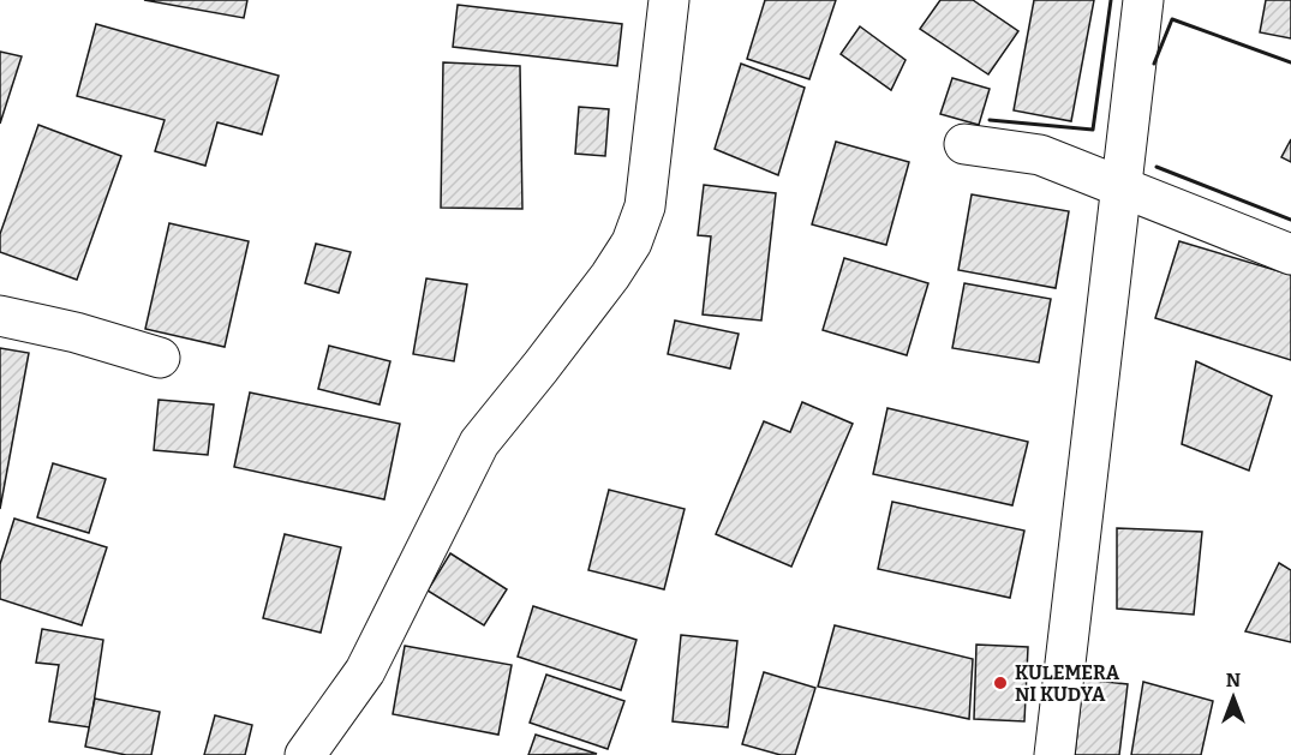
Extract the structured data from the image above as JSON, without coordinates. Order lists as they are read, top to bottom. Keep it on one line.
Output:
{"places":["KULEMERA NI KUDYA"],"north":"top"}
